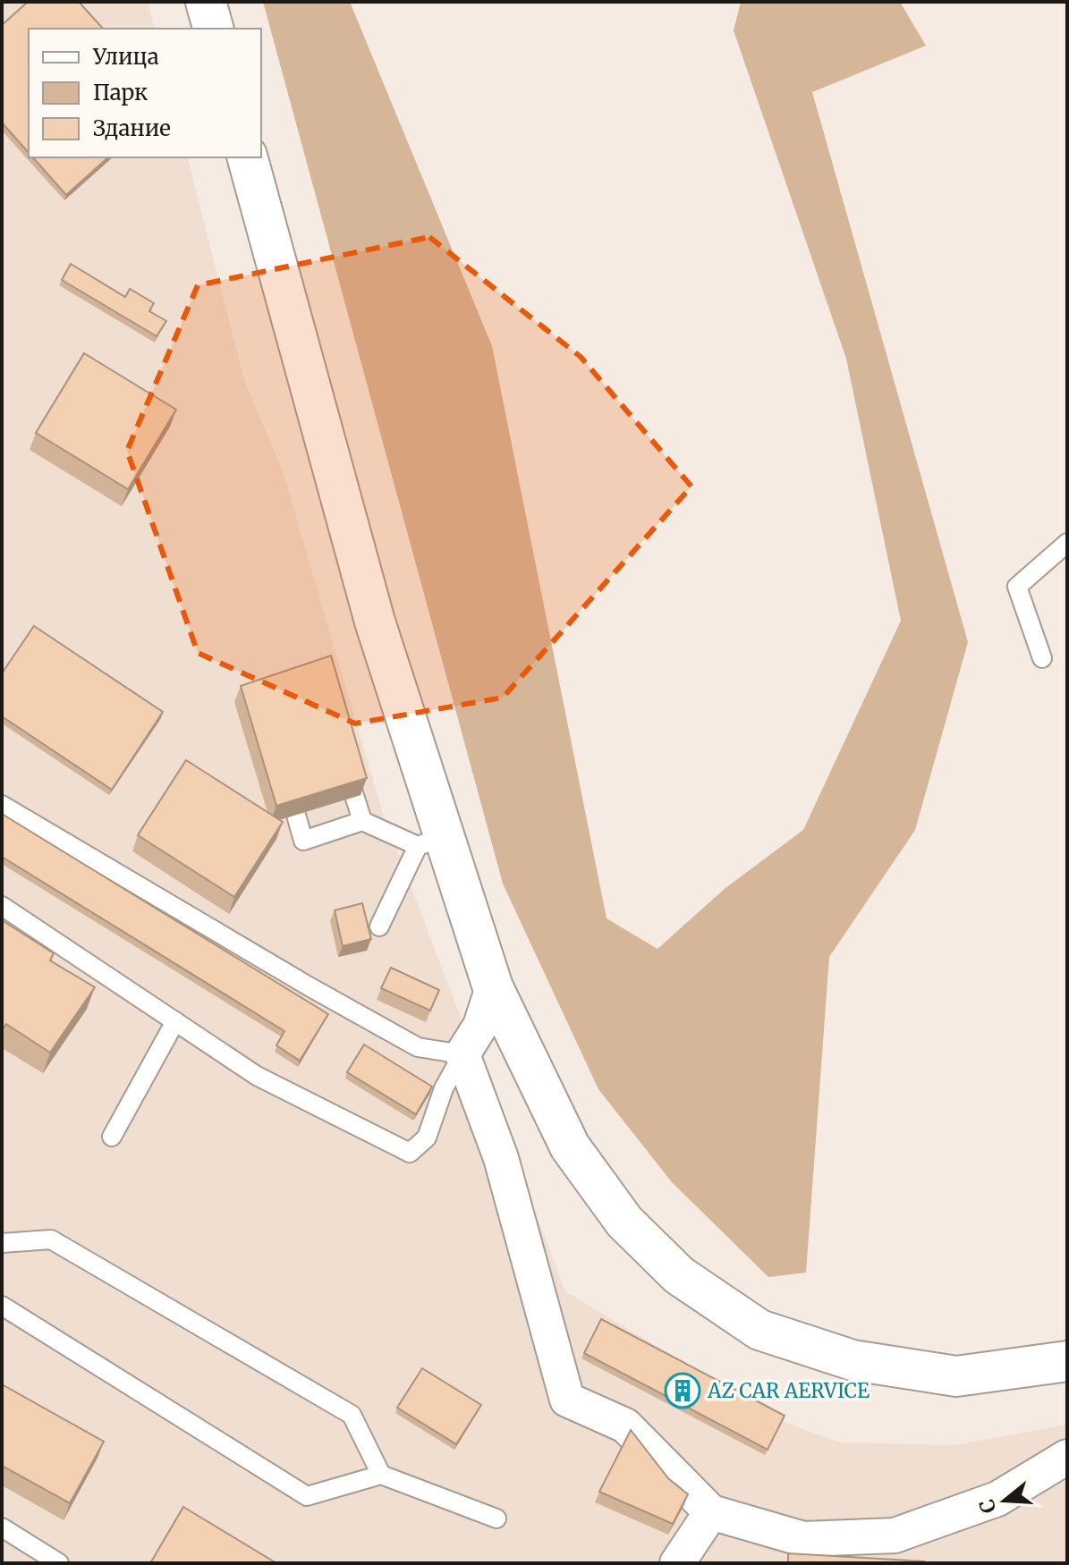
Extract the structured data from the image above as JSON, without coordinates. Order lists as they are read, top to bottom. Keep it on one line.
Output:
{"places":{"building":["AZ CAR AERVICE"]},"legend":["Улица","Парк","Здание"],"north":"left"}
